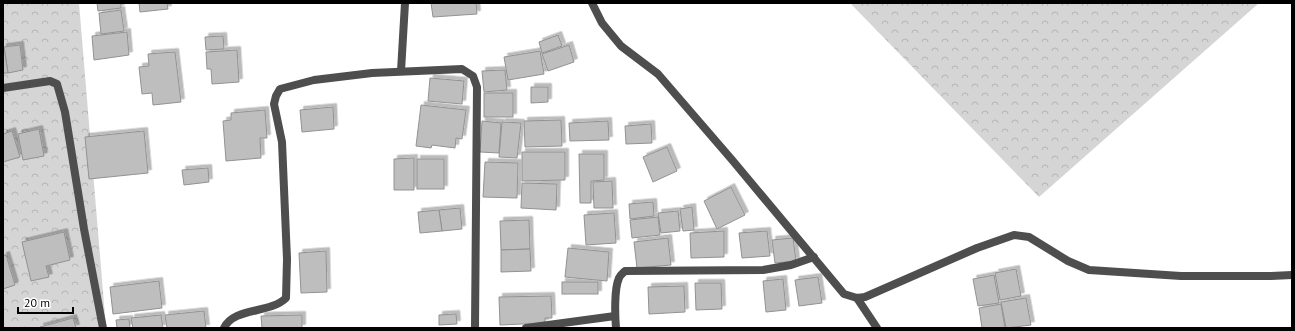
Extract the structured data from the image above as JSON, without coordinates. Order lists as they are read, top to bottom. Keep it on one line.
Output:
{"scale_bar":"20 m"}
